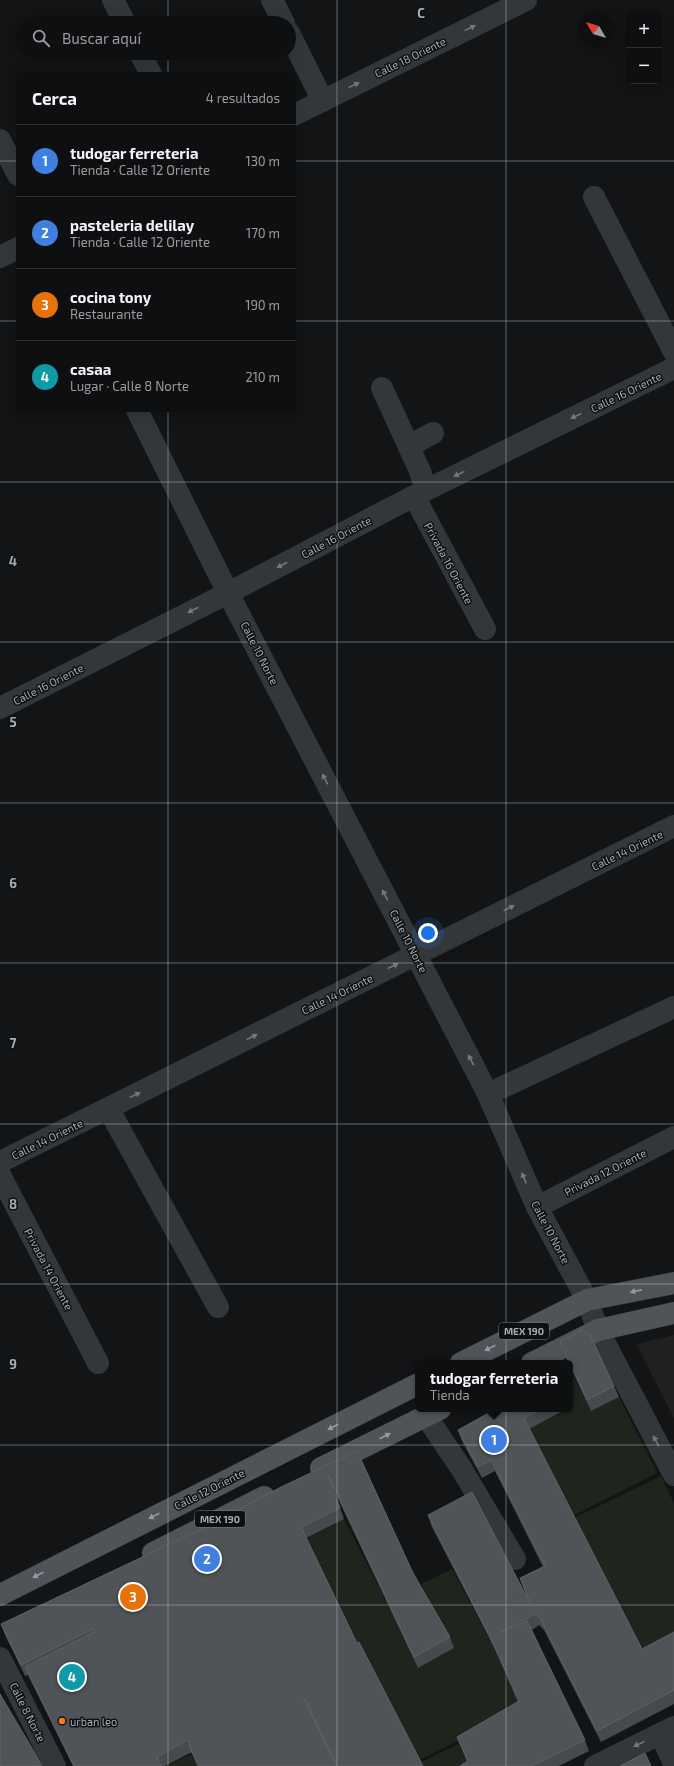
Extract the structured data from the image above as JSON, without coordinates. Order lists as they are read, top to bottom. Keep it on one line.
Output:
{"streets":{"main road":["MEX 190","Calle 12 Oriente"],"street":["Calle 18 Oriente","Calle 16 Oriente","Privada 16 Oriente","Calle 10 Norte","Calle 14 Oriente","Privada 12 Oriente","Privada 14 Oriente","Calle 8 Norte"]},"crossings":[["Calle 16 Oriente","Privada 16 Oriente"],["Calle 16 Oriente","Calle 10 Norte"],["Calle 10 Norte","Calle 14 Oriente"],["Calle 10 Norte","Privada 12 Oriente"],["Calle 10 Norte","MEX 190"]],"one_way":["Calle 18 Oriente","Calle 16 Oriente","Calle 10 Norte"],"places":["urban leo"],"north":"top left","page":{"map_buttons":["+","−"],"search":"Buscar aquí","heading":["Cerca","4 resultados"],"list":[{"mark":"1","name":"tudogar ferreteria","note":"Tienda · Calle 12 Oriente","value":"130 m"},{"mark":"2","name":"pasteleria delilay","note":"Tienda · Calle 12 Oriente","value":"170 m"},{"mark":"3","name":"cocina tony","note":"Restaurante","value":"190 m"},{"mark":"4","name":"casaa","note":"Lugar · Calle 8 Norte","value":"210 m"}],"popup":["tudogar ferreteria","Tienda"],"pins":["1","2","3","4"]},"grid":{"columns":["C"],"rows":["4","5","6","7","8","9"]}}
